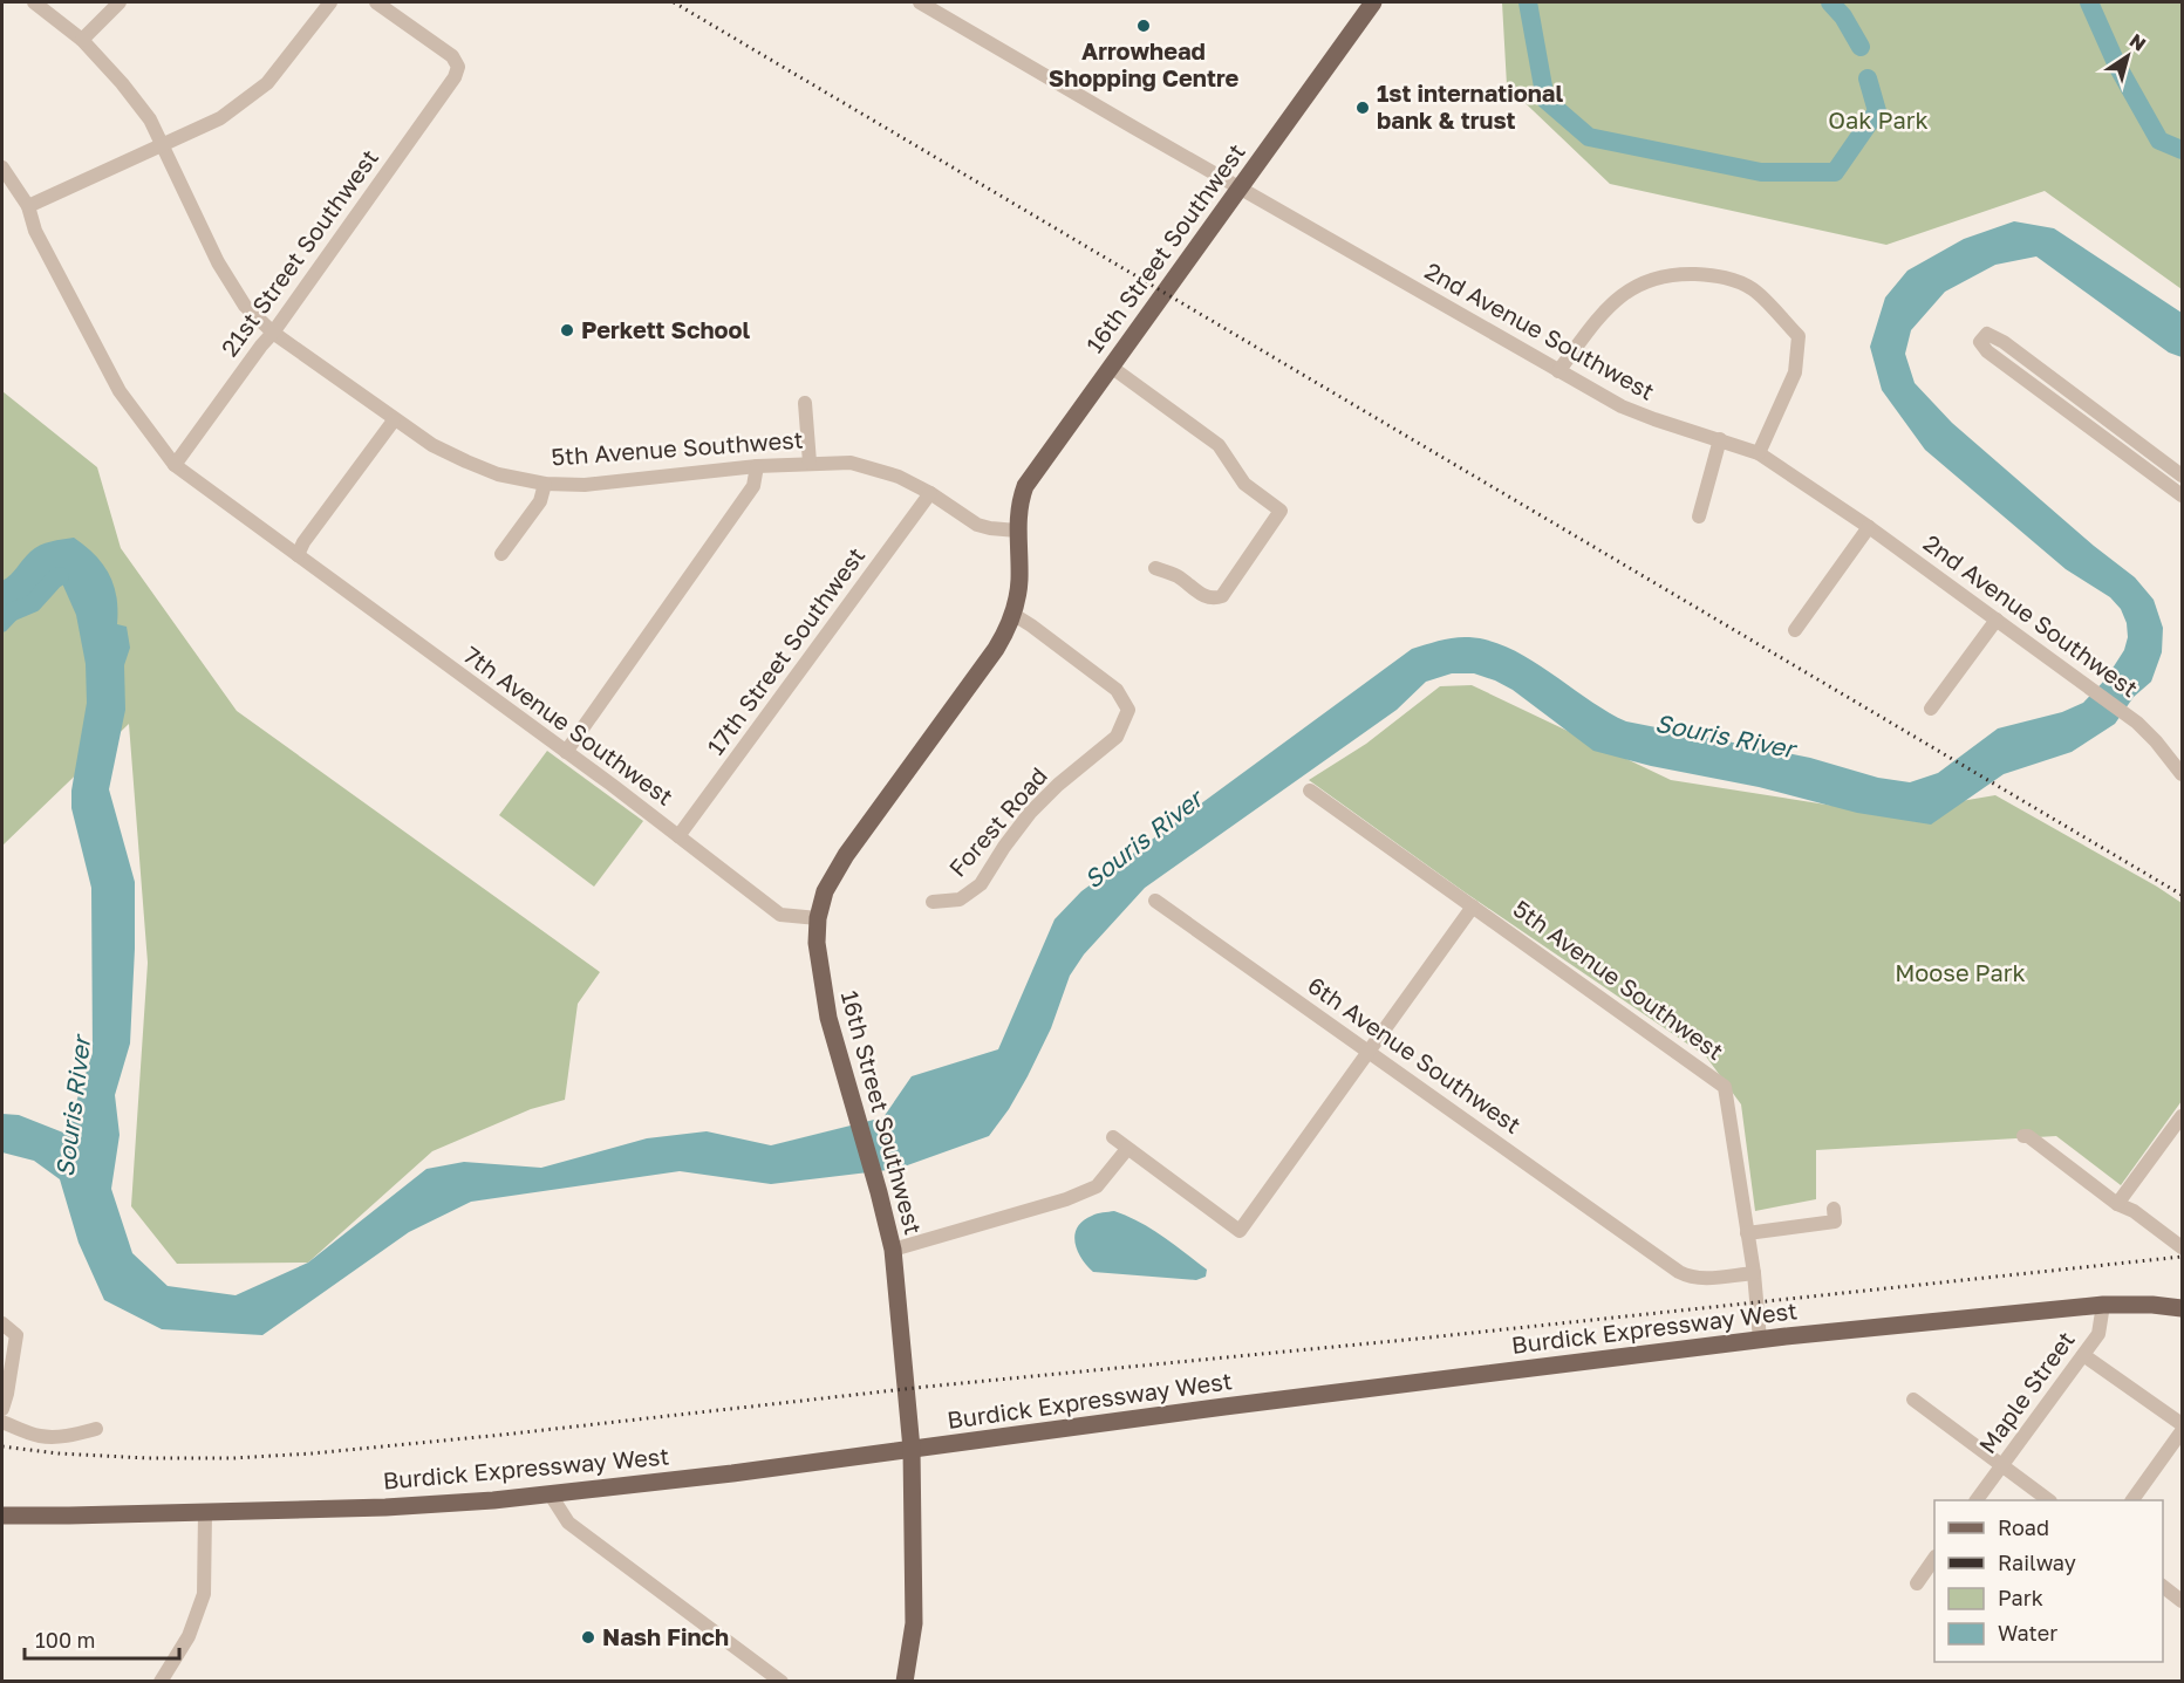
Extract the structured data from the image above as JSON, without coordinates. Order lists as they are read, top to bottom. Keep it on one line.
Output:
{"streets":{"main road":["16th Street Southwest","Burdick Expressway West"],"street":["21st Street Southwest","2nd Avenue Southwest","5th Avenue Southwest","17th Street Southwest","7th Avenue Southwest","Forest Road","6th Avenue Southwest","Maple Street"]},"crossings":[["16th Street Southwest","2nd Avenue Southwest"],["16th Street Southwest","5th Avenue Southwest"],["16th Street Southwest","7th Avenue Southwest"],["16th Street Southwest","Forest Road"],["16th Street Southwest","Burdick Expressway West"],["21st Street Southwest","5th Avenue Southwest"],["21st Street Southwest","7th Avenue Southwest"],["5th Avenue Southwest","17th Street Southwest"],["5th Avenue Southwest","6th Avenue Southwest"],["5th Avenue Southwest","Burdick Expressway West"],["17th Street Southwest","7th Avenue Southwest"],["Burdick Expressway West","Maple Street"]],"water":["Souris River"],"parks":["Oak Park","Moose Park"],"places":["Arrowhead Shopping Centre","1st international bank & trust","Perkett School","Nash Finch"],"legend":["Road","Railway","Park","Water"],"scale_bar":"100 m","north":"top right"}
